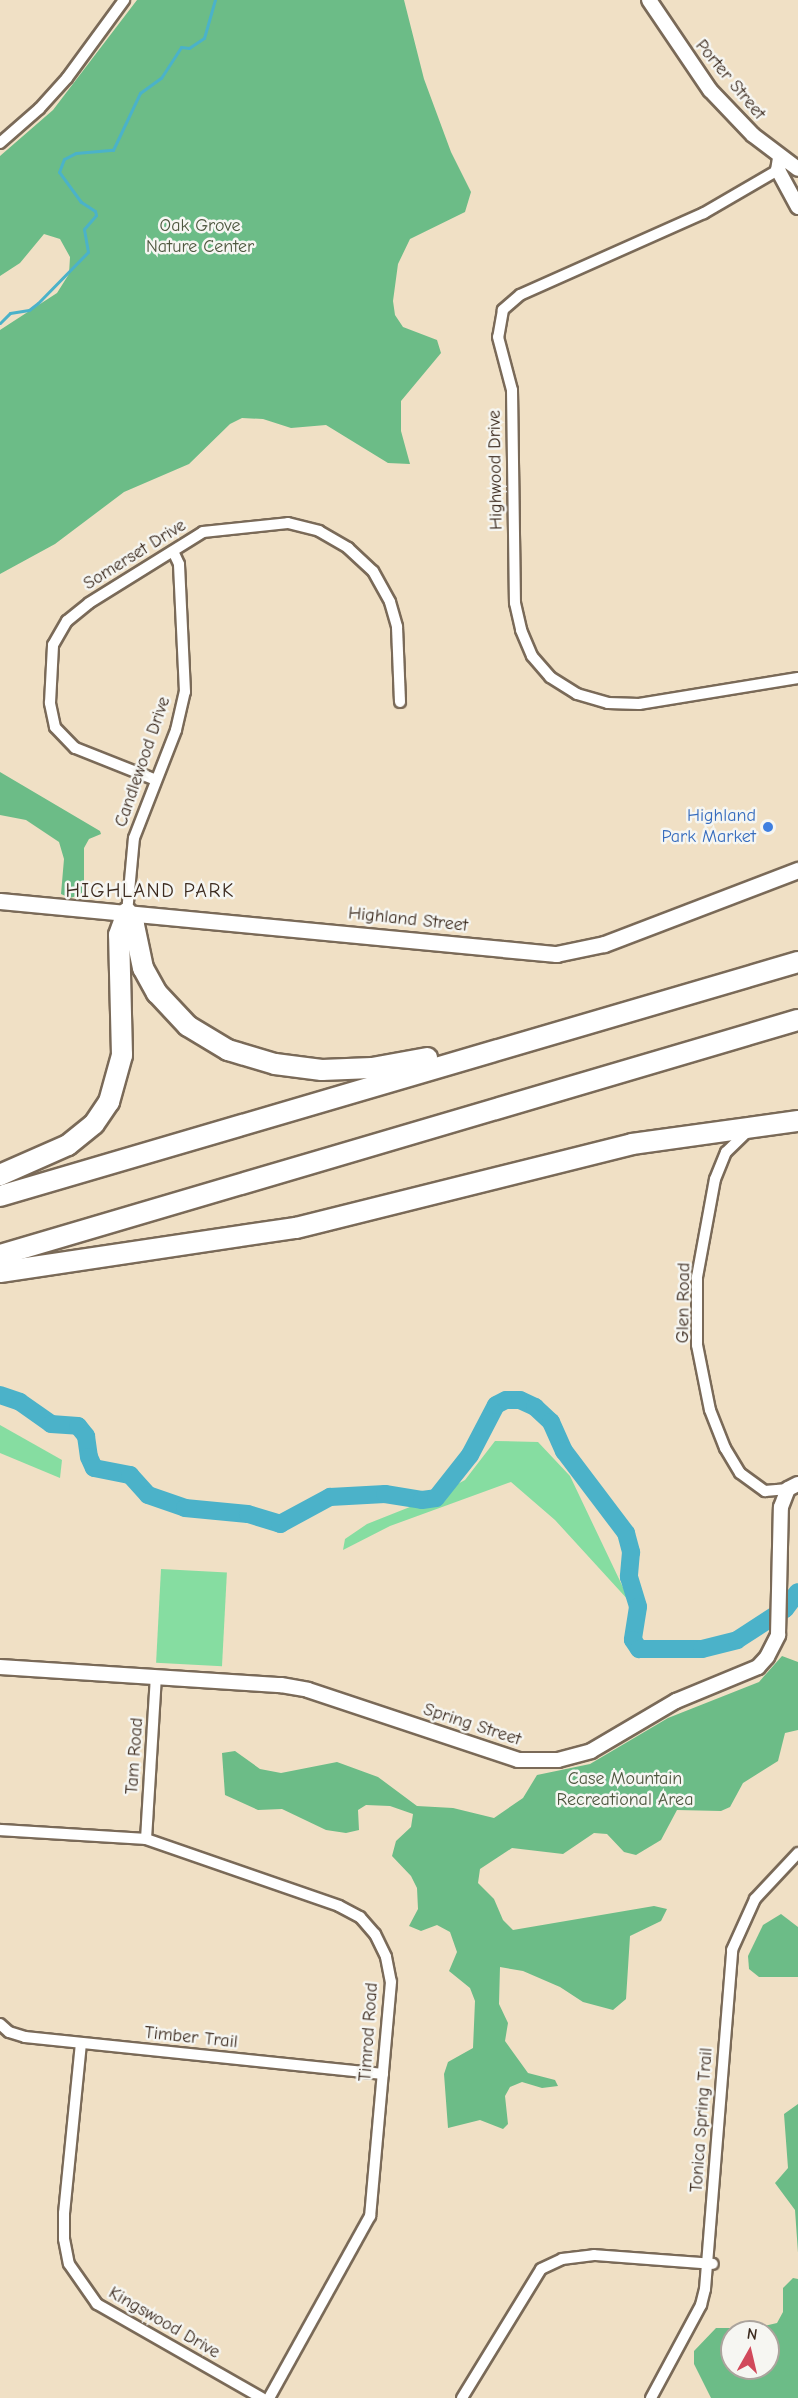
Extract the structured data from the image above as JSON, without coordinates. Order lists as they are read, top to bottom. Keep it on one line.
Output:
{"streets":{"main road":["Highland Street"],"street":["Porter Street","Highwood Drive","Somerset Drive","Candlewood Drive","Glen Road","Spring Street","Tam Road","Timrod Road","Timber Trail","Tonica Spring Trail","Kingswood Drive"]},"crossings":[["Porter Street","Highwood Drive"],["Somerset Drive","Candlewood Drive"],["Candlewood Drive","Highland Street"],["Glen Road","Spring Street"],["Spring Street","Tam Road"],["Tam Road","Timrod Road"],["Timrod Road","Timber Trail"],["Timber Trail","Kingswood Drive"]],"districts":["HIGHLAND PARK"],"parks":["Oak Grove Nature Center","Case Mountain Recreational Area"],"places":["Highland Park Market"],"north":"top"}
